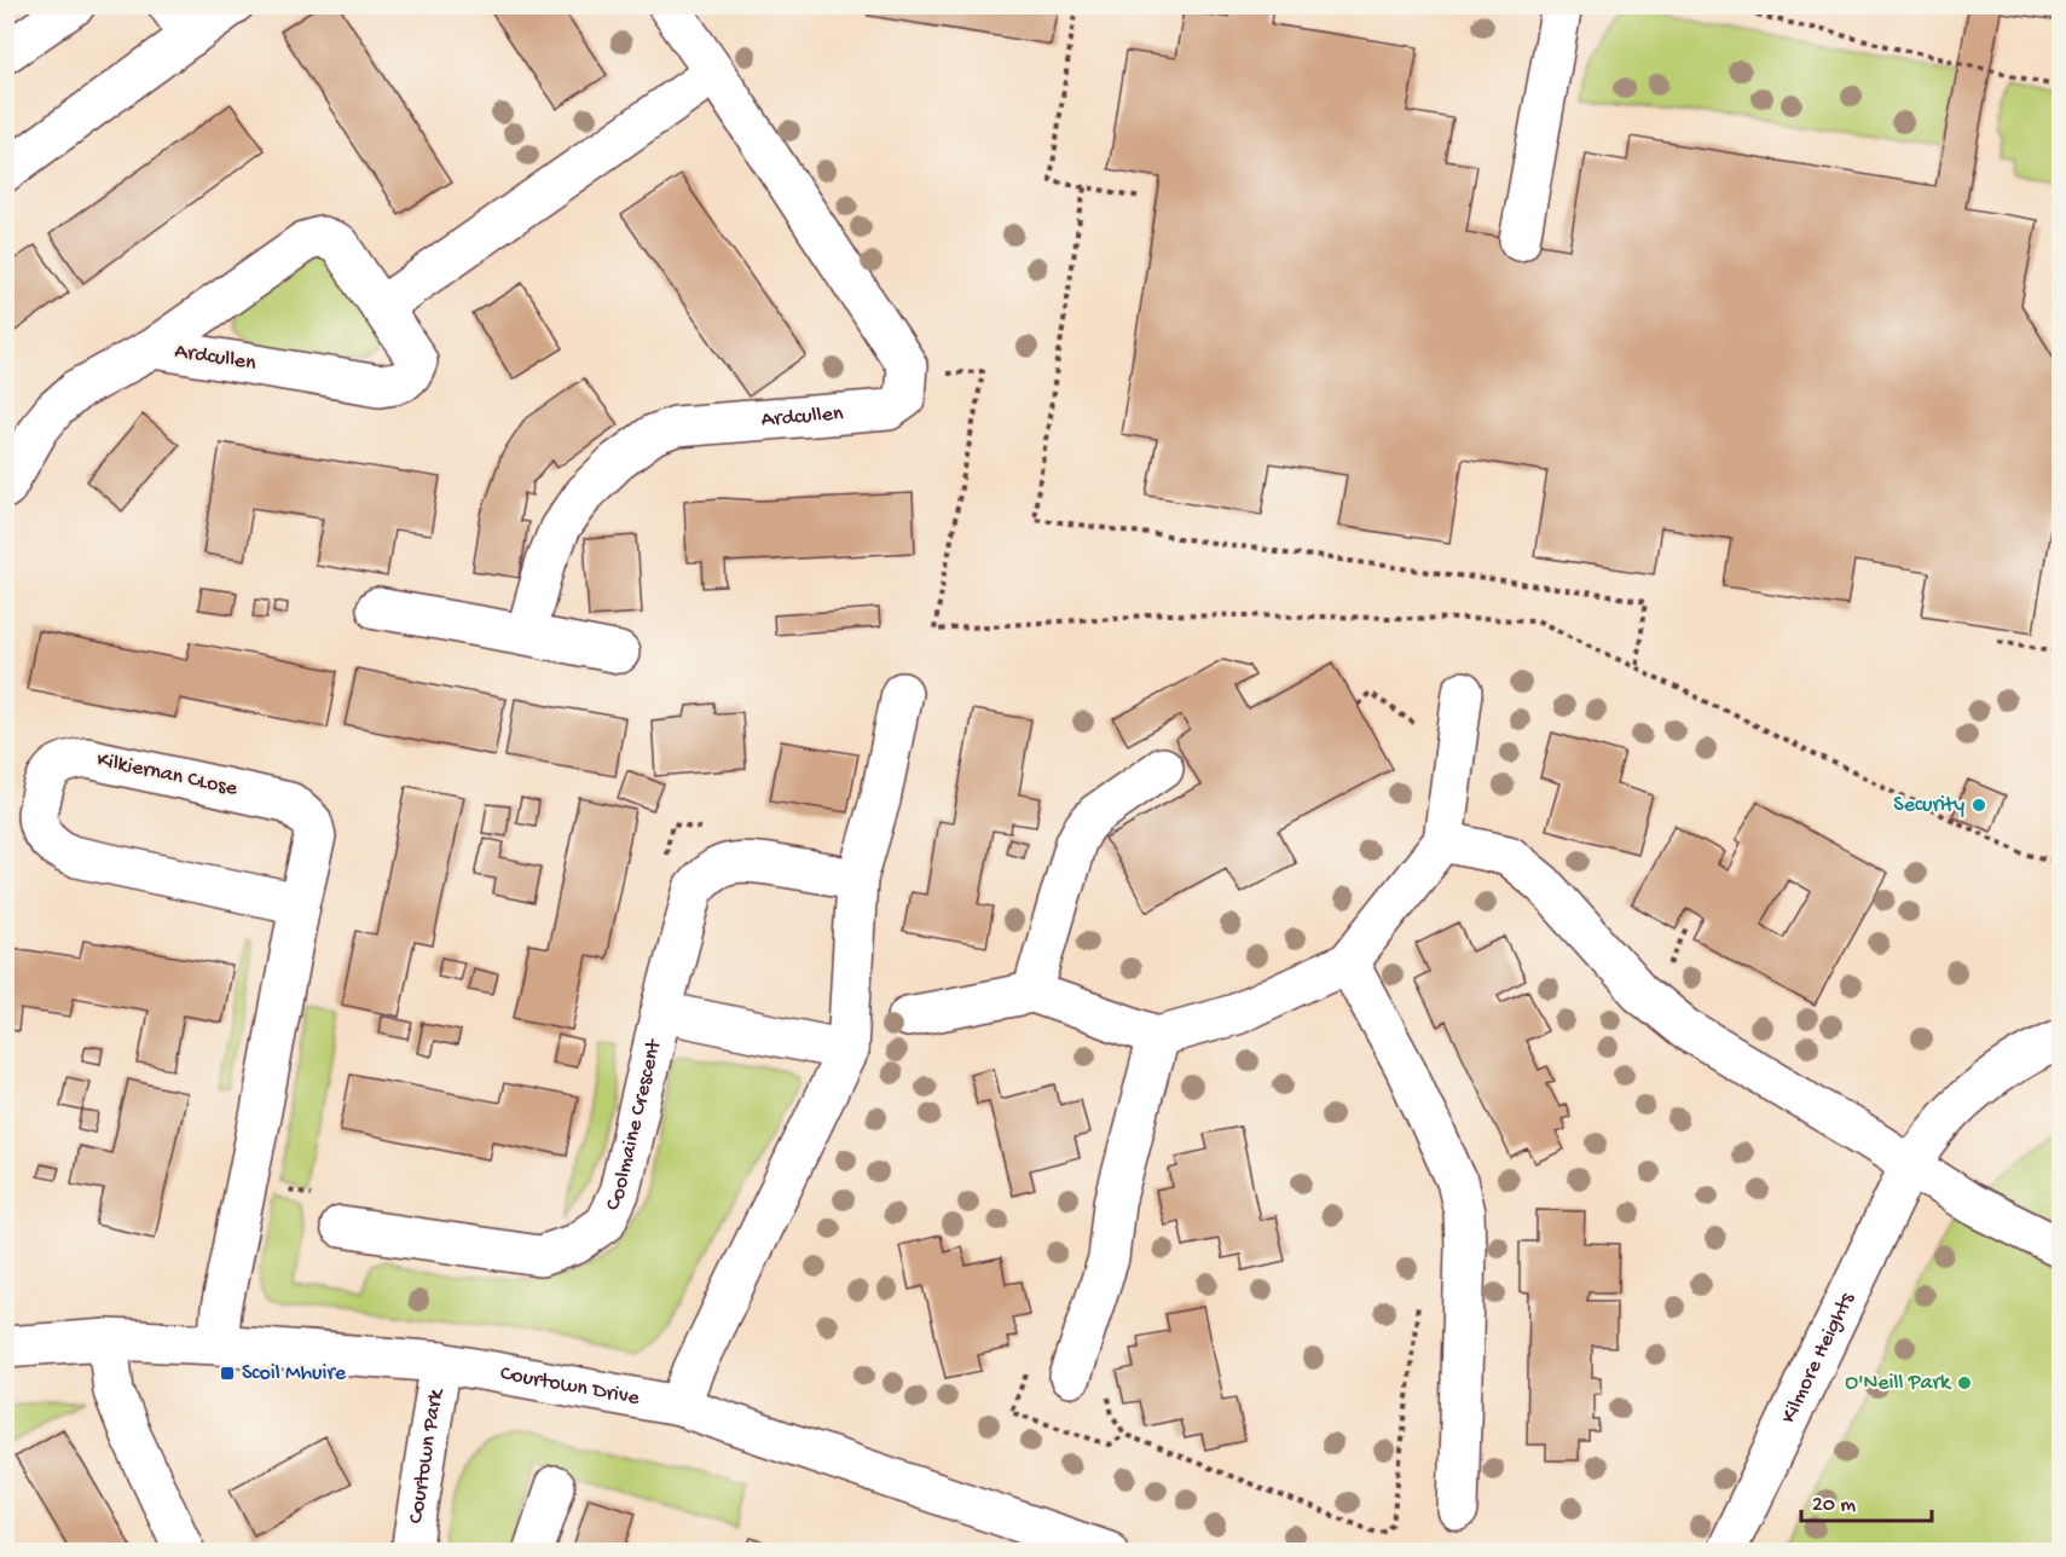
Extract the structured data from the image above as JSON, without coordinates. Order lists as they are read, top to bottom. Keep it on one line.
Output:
{"streets":{"street":["Ardcullen","Kilkiernan CLose","Coolmaine Crescent","Kilmore Heights","Courtown Drive","Courtown Park"]},"crossings":[["Kilkiernan CLose","Courtown Drive"],["Courtown Drive","Courtown Park"]],"places":{"other":["Security","O'Neill Park"],"transit":["Scoil Mhuire"]},"scale_bar":"20 m"}
